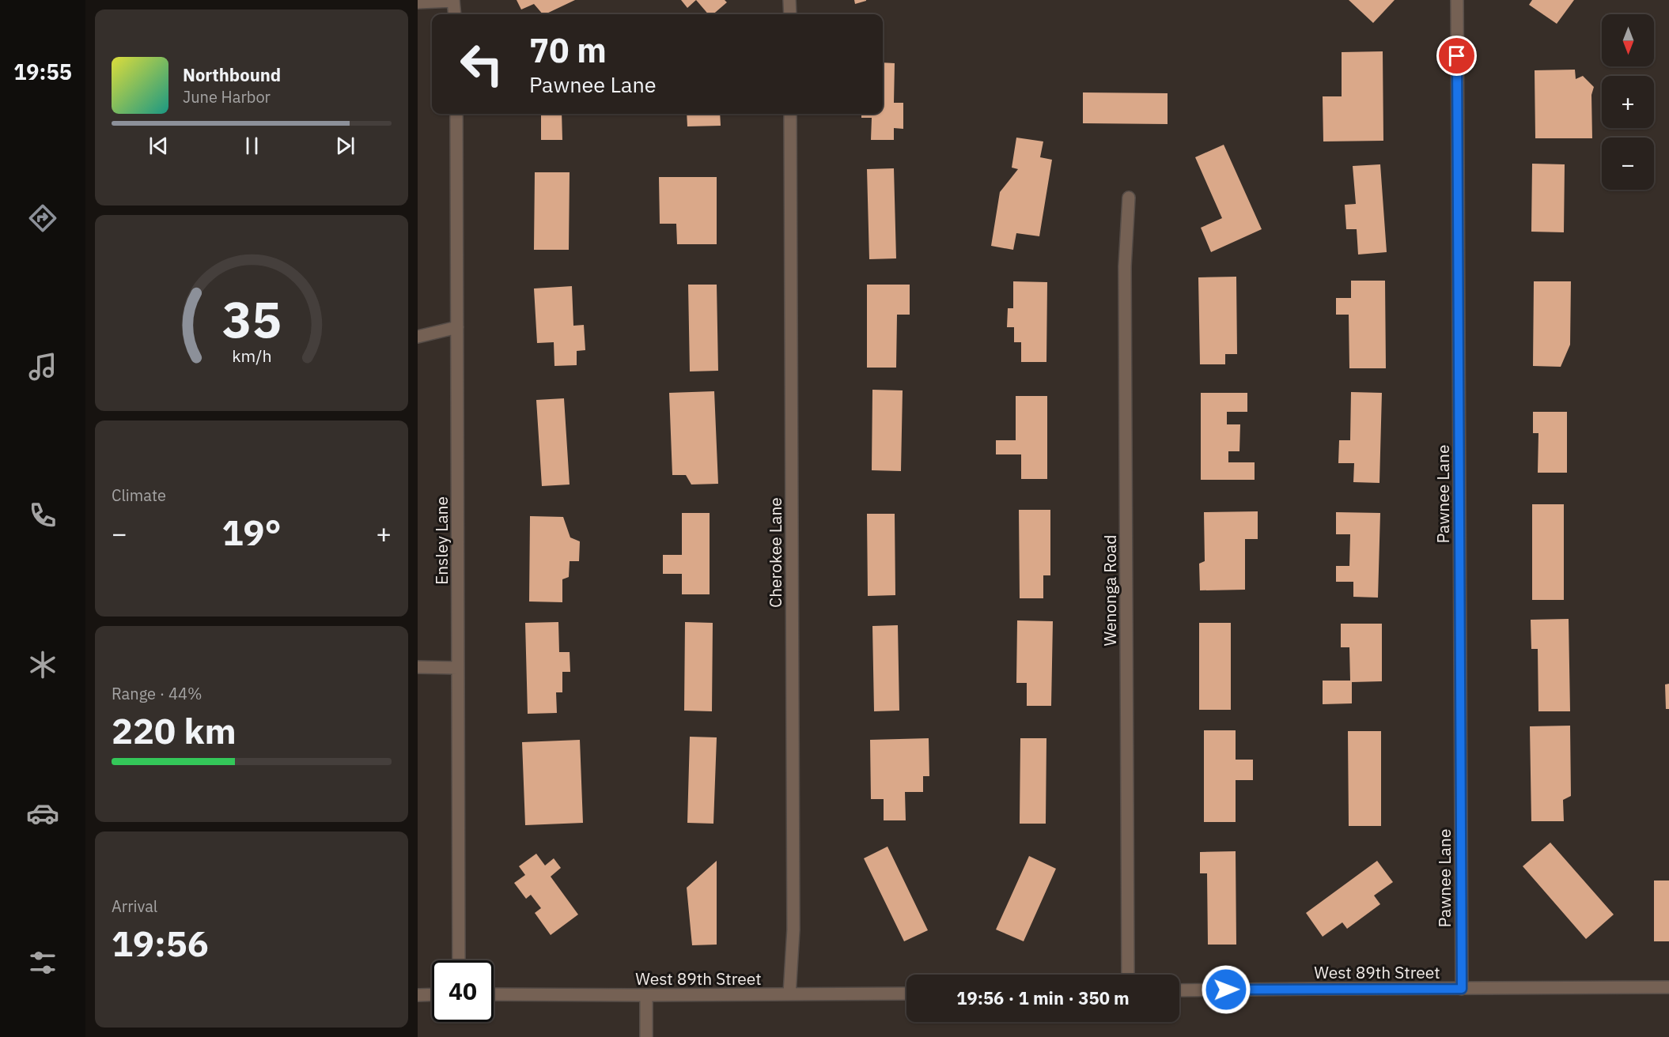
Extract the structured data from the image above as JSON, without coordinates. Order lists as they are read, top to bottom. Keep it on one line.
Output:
{"streets":{"street":["Pawnee Lane","Ensley Lane","Cherokee Lane","Wenonga Road","West 89th Street"]},"crossings":[["Pawnee Lane","West 89th Street"],["Cherokee Lane","West 89th Street"]],"north":"bottom","page":{"tabs":"19:55","map_buttons":["+","−"],"turn":["70 m","Pawnee Lane"],"song":["Northbound","June Harbor"],"tile":["Climate",["Range · 44%","220 km"],["Arrival","19:56"]],"heat":["−","19°","+"],"limit":"40","trip":"19:56 · 1 min · 350 m","gauge":["35","km/h"]}}
